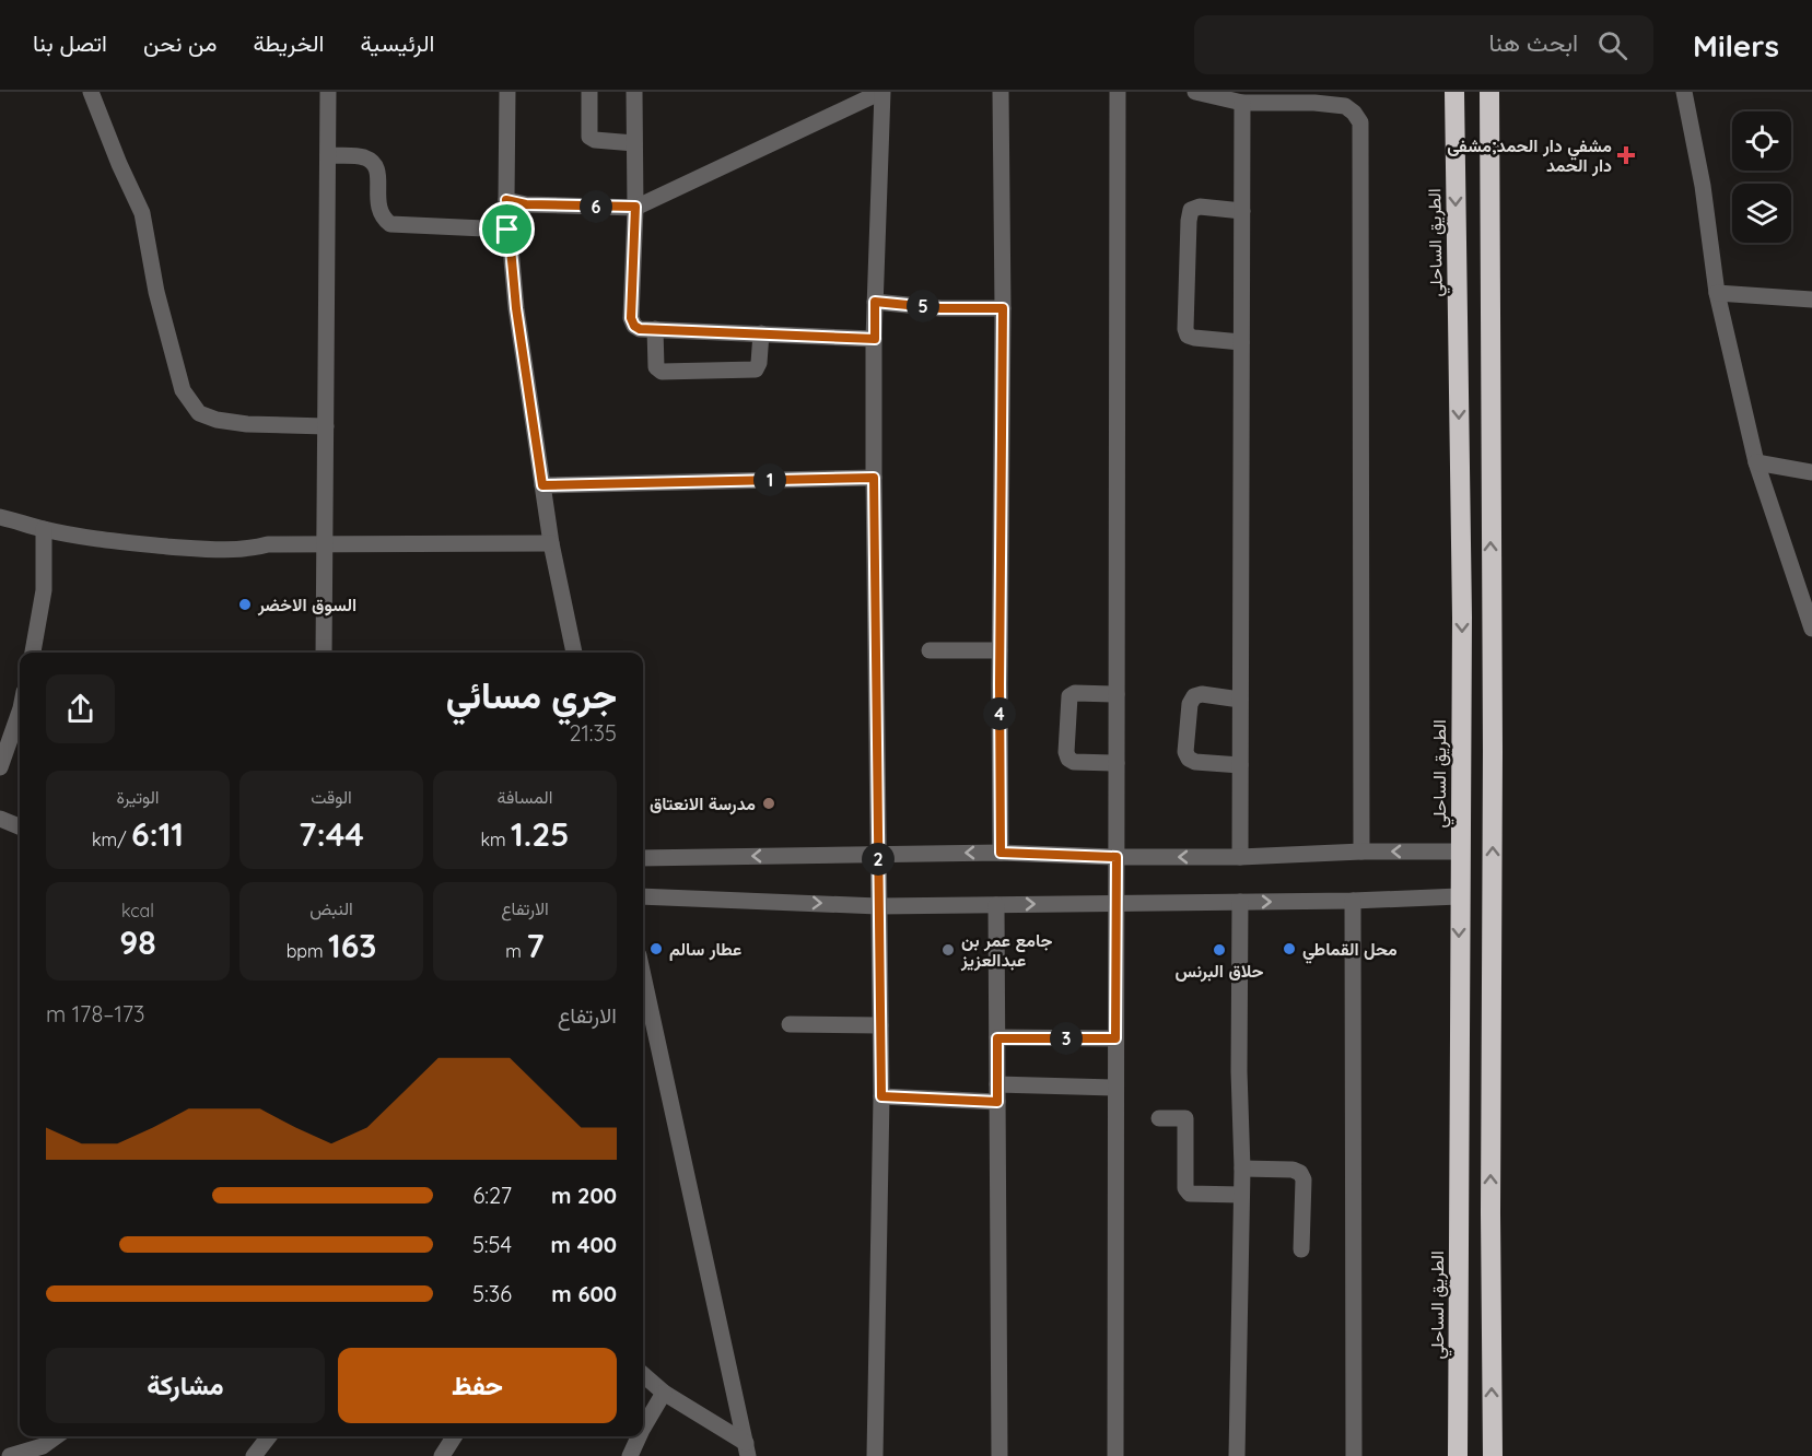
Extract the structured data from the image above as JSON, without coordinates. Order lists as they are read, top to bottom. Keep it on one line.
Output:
{"streets":{"highway":["الطريق الساحلي"]},"places":{"health":["مشفي دار الحمد;مشفى دار الحمد"],"other":["السوق الاخضر","مدرسة الانعتاق","عطار سالم","محل القماطي","جامع عمر بن عبدالعزيز","حلاق البرنس"]},"page":{"header":"Milers","search":"ابحث هنا","nav":["الرئيسية","الخريطة","من نحن","اتصل بنا"],"pins":["6","5","1","4","2","3"],"heading":["جري مسائي","21:35"],"stats":[["المسافة","1.25 km"],["الوقت","7:44"],["الوتيرة","6:11 /km"],["الارتفاع","7 m"],["النبض","163 bpm"],["kcal","98"]],"chart":["الارتفاع","173–178 m"],"list":[{"name":"200 m","note":"6:27"},{"name":"400 m","note":"5:54"},{"name":"600 m","note":"5:36"}],"buttons":["حفظ","مشاركة"]}}
